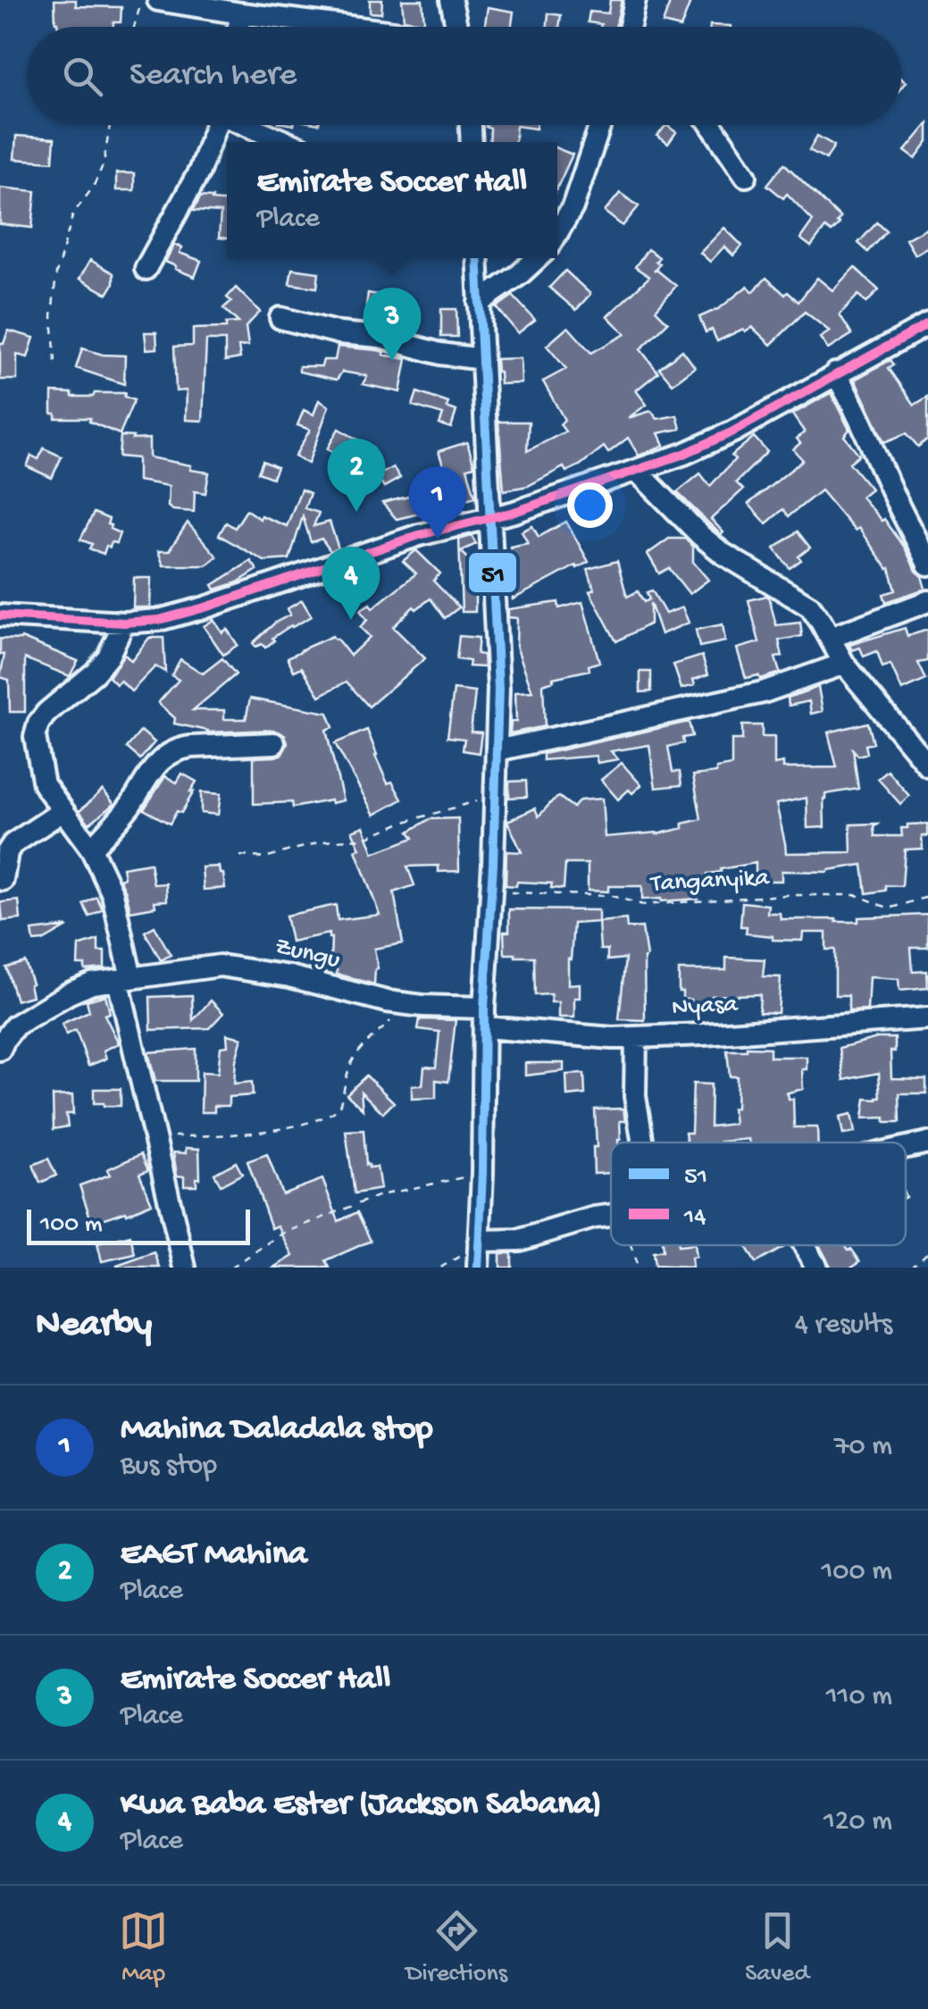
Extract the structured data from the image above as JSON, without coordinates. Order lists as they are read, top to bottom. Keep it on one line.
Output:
{"streets":{"street":["Zungu","Nyasa"],"path":["Tanganyika"]},"crossings":[["Zungu","Nyasa"]],"lines":["transit line 51","transit line 14"],"legend":["51","14"],"scale_bar":"100 m","page":{"search":"Search here","popup":["Emirate Soccer Hall","Place"],"pins":["3","2","1","4"],"scale":"100 m","heading":["Nearby","4 results"],"list":[{"mark":"1","name":"Mahina Daladala stop","note":"Bus stop","value":"70 m"},{"mark":"2","name":"EAGT Mahina","note":"Place","value":"100 m"},{"mark":"3","name":"Emirate Soccer Hall","note":"Place","value":"110 m"},{"mark":"4","name":"Kwa Baba Ester (Jackson Sabana)","note":"Place","value":"120 m"}],"nav":["Map","Directions","Saved"]}}
